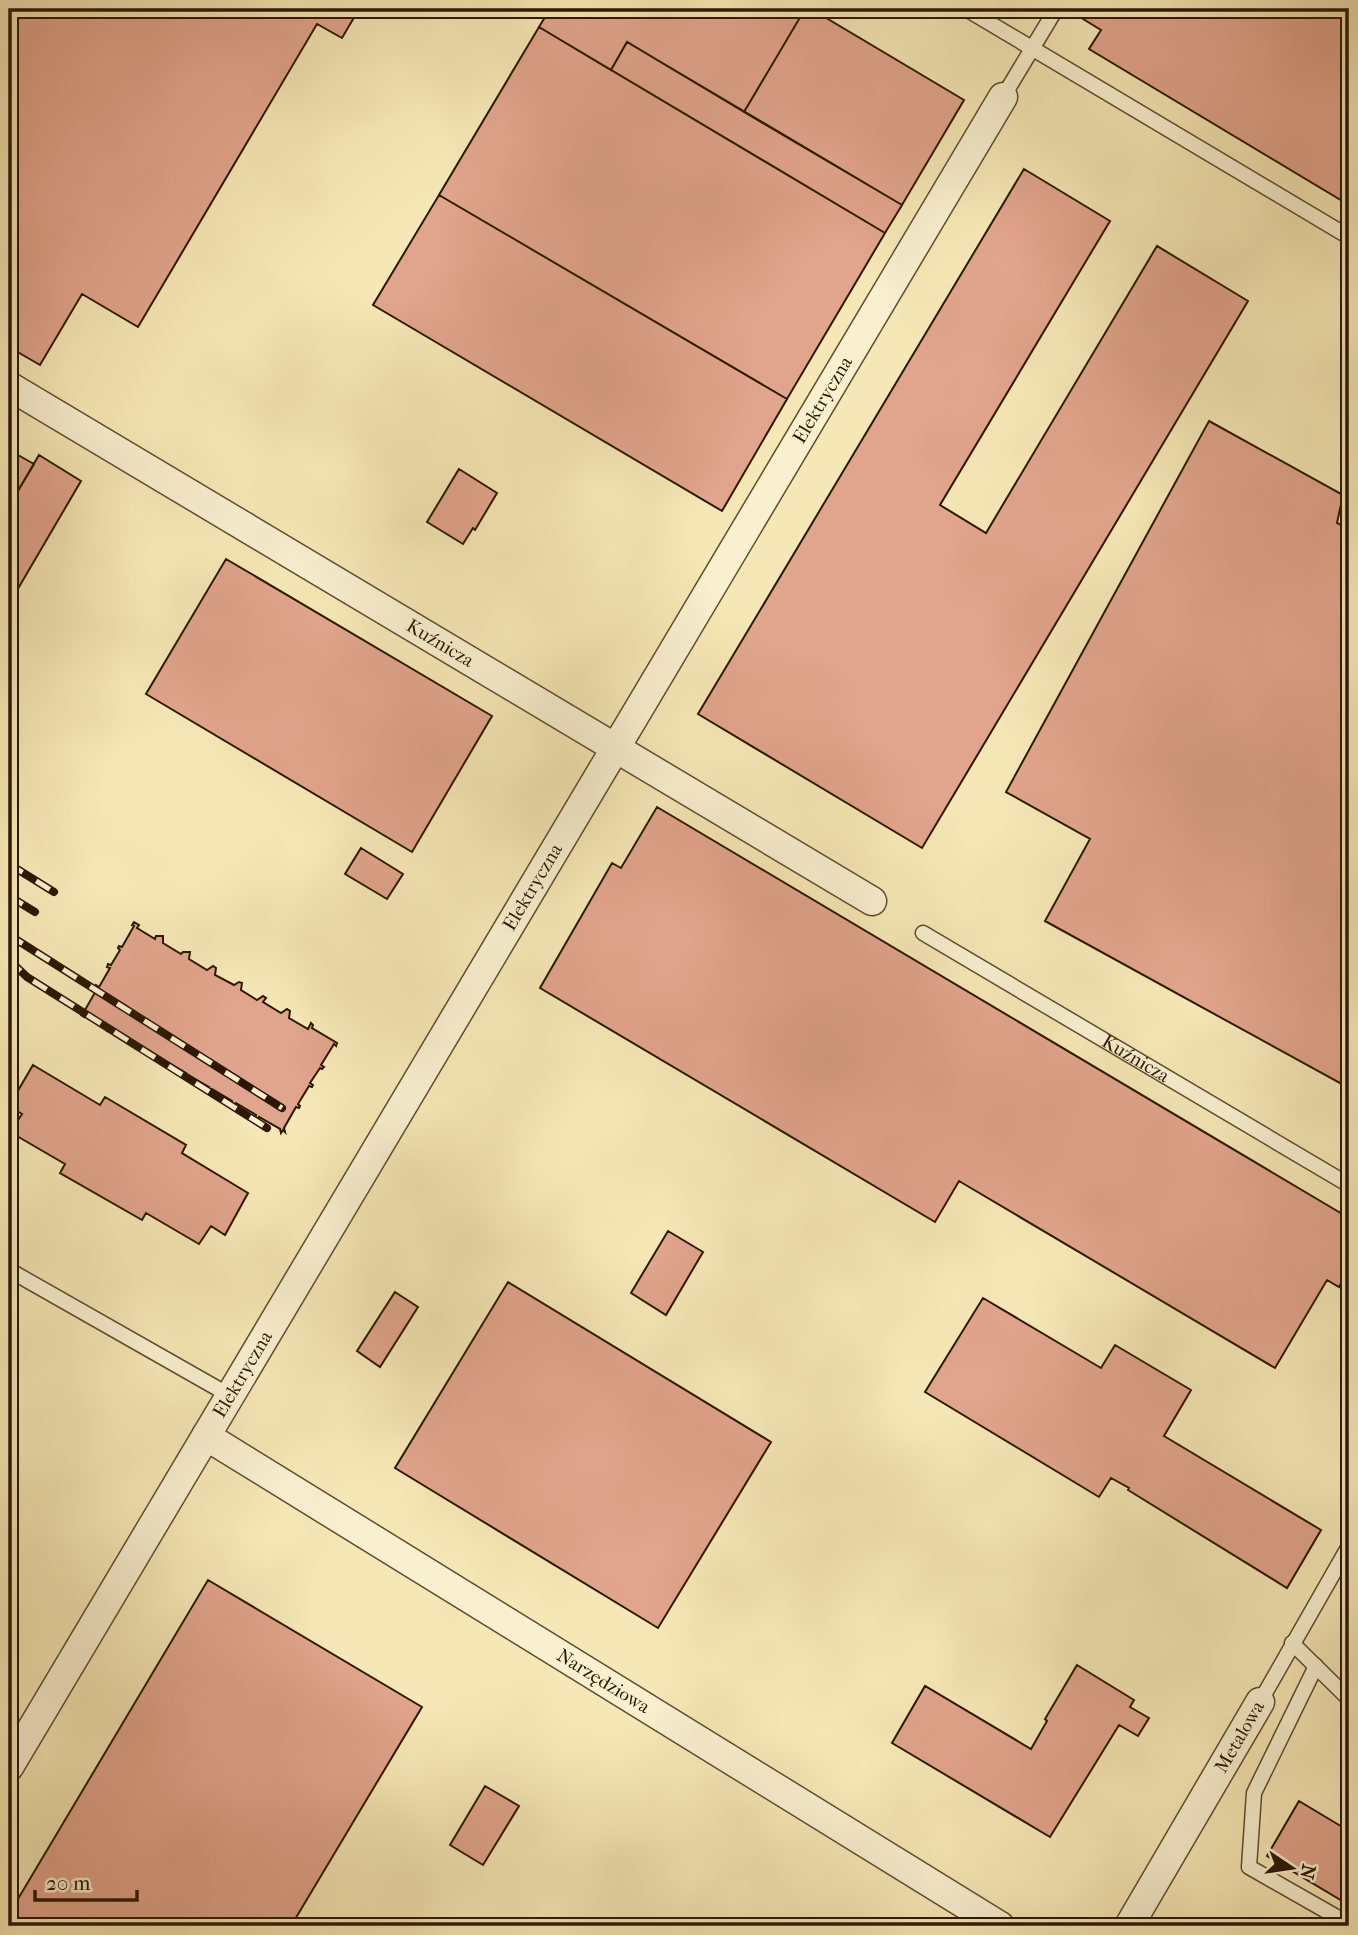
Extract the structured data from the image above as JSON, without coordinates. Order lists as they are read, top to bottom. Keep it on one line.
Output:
{"streets":{"street":["Elektryczna","Kuźnicza","Narzędziowa","Metalowa"]},"crossings":[["Elektryczna","Kuźnicza"],["Elektryczna","Narzędziowa"]],"scale_bar":"20 m","north":"right"}
